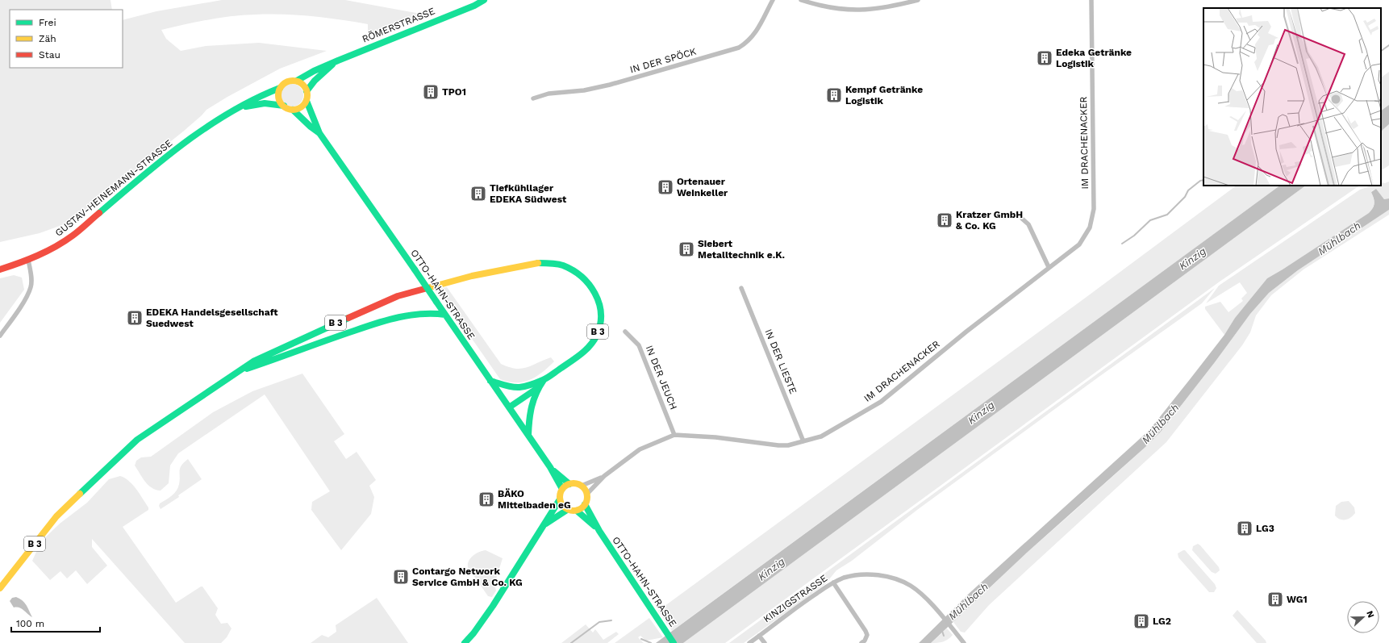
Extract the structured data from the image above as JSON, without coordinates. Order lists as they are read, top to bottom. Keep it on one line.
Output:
{"streets":{"main road":["RÖMERSTRASSE","GUSTAV-HEINEMANN-STRASSE","OTTO-HAHN-STRASSE","B 3"],"street":["IN DER SPÖCK","IM DRACHENACKER","IN DER LIESTE","IN DER JEUCH","KINZIGSTRASSE"]},"crossings":[["RÖMERSTRASSE","GUSTAV-HEINEMANN-STRASSE"],["RÖMERSTRASSE","OTTO-HAHN-STRASSE"],["IM DRACHENACKER","OTTO-HAHN-STRASSE"],["IM DRACHENACKER","IN DER LIESTE"],["IM DRACHENACKER","IN DER JEUCH"],["GUSTAV-HEINEMANN-STRASSE","OTTO-HAHN-STRASSE"],["OTTO-HAHN-STRASSE","B 3"]],"water":["Mühlbach","Kinzig"],"places":{"building":["Edeka Getränke Logistik","TPO1","Kempf Getränke Logistik","Ortenauer Weinkeller","Tiefkühllager EDEKA Südwest","Kratzer GmbH & Co. KG","Siebert Metalltechnik e.K.","EDEKA Handelsgesellschaft Suedwest","BÄKO Mittelbaden eG","LG3","Contargo Network Service GmbH & Co. KG","WG1","LG2"]},"legend":["Frei","Zäh","Stau"],"scale_bar":"100 m","north":"right"}
